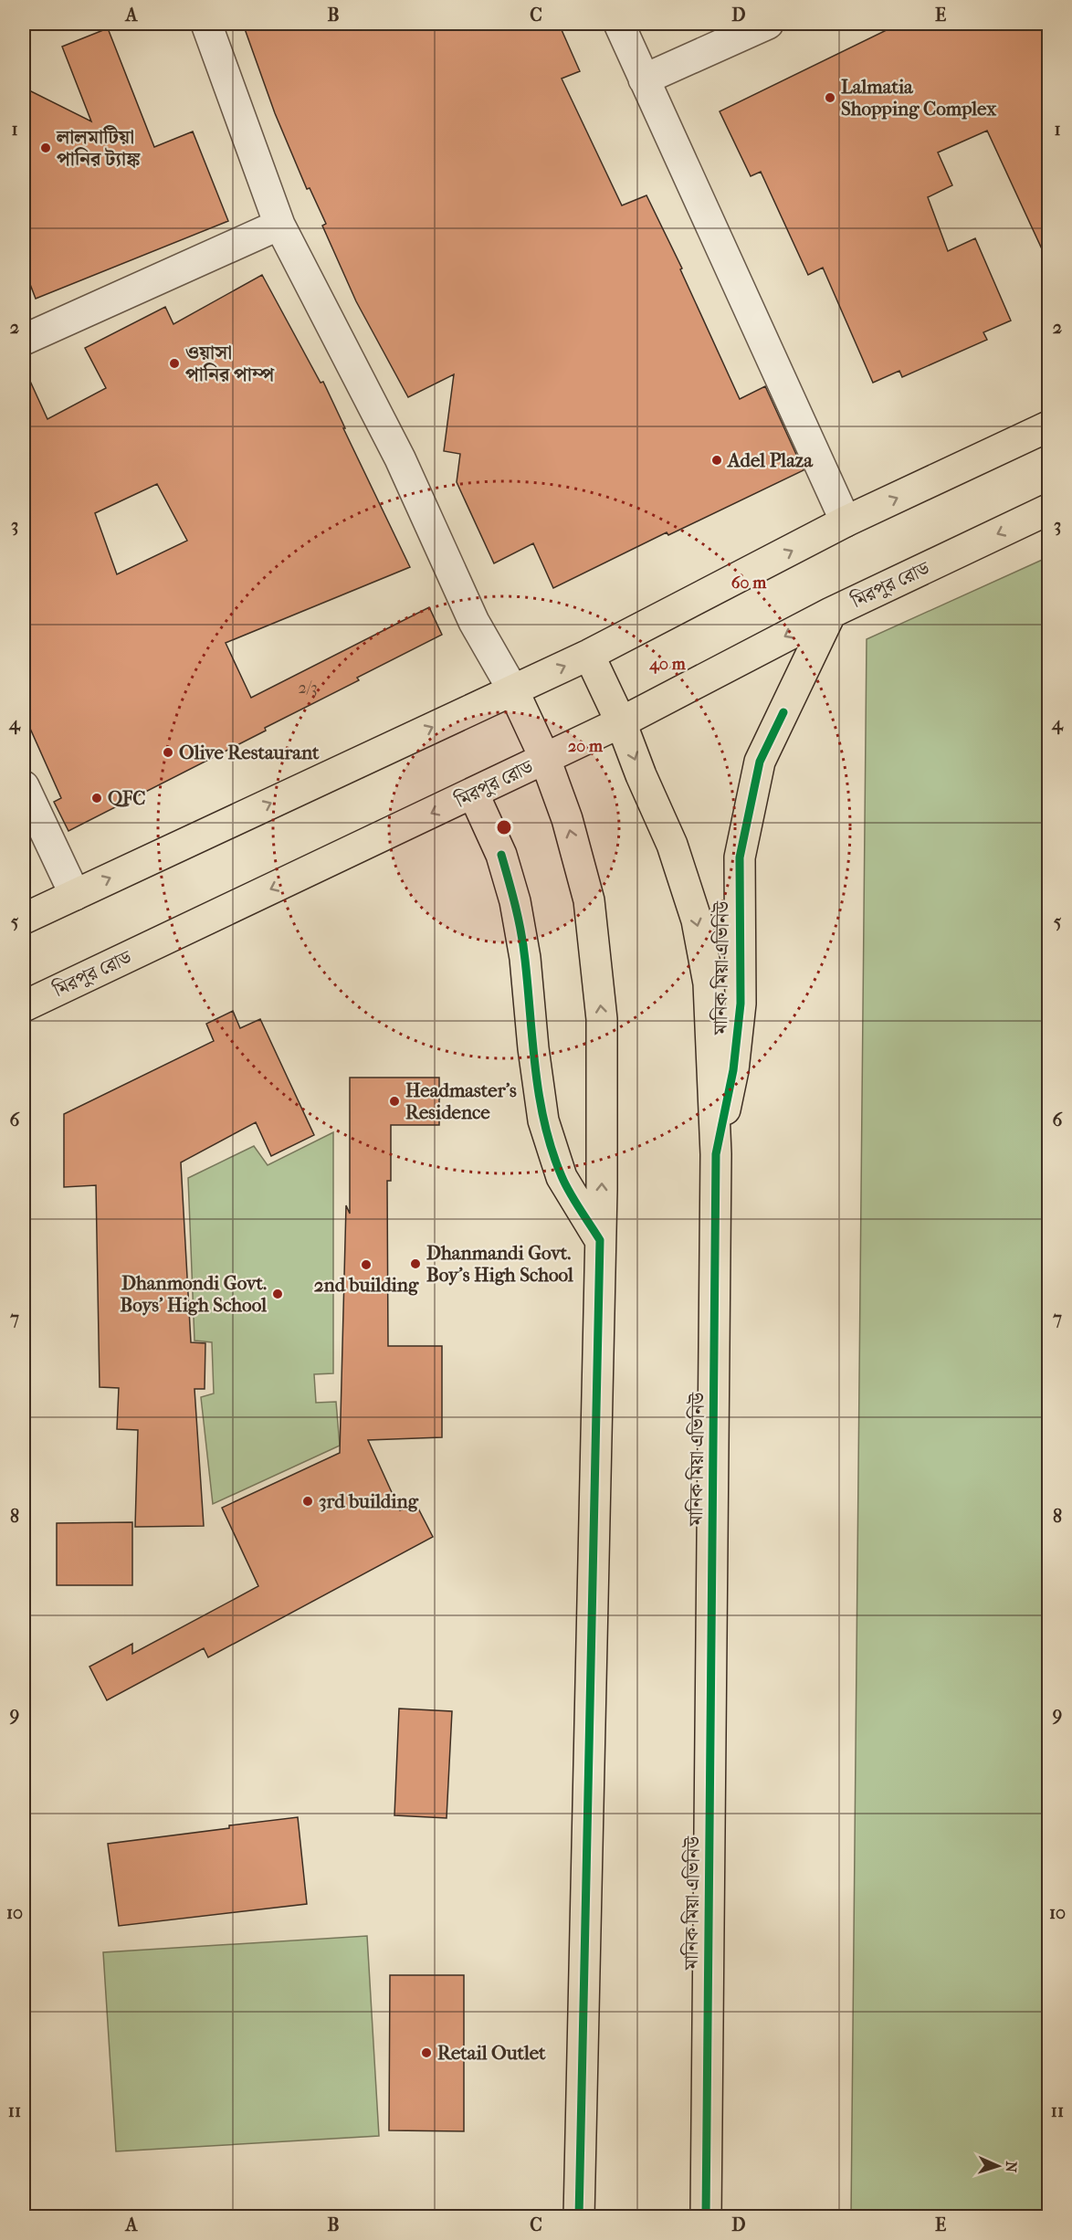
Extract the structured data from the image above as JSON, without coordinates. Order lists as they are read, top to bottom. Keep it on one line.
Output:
{"streets":{"highway":["মিরপুর রোড","মানিক মিয়া এভিনিউ"]},"crossings":[["মিরপুর রোড","মানিক মিয়া এভিনিউ"]],"places":["Lalmatia Shopping Complex","লালমাটিয়া পানির ট্যাঙ্ক","ওয়াসা পানির পাম্প","Adel Plaza","Olive Restaurant","QFC","Headmaster's Residence","Dhanmandi Govt. Boy's High School","2nd building","Dhanmondi Govt. Boys' High School","3rd building","Retail Outlet"],"house_numbers":["2/3"],"north":"right","grid":{"columns":["A","B","C","D","E"],"rows":["1","2","3","4","5","6","7","8","9","10","11"]},"rings":["60 m","40 m","20 m"]}
